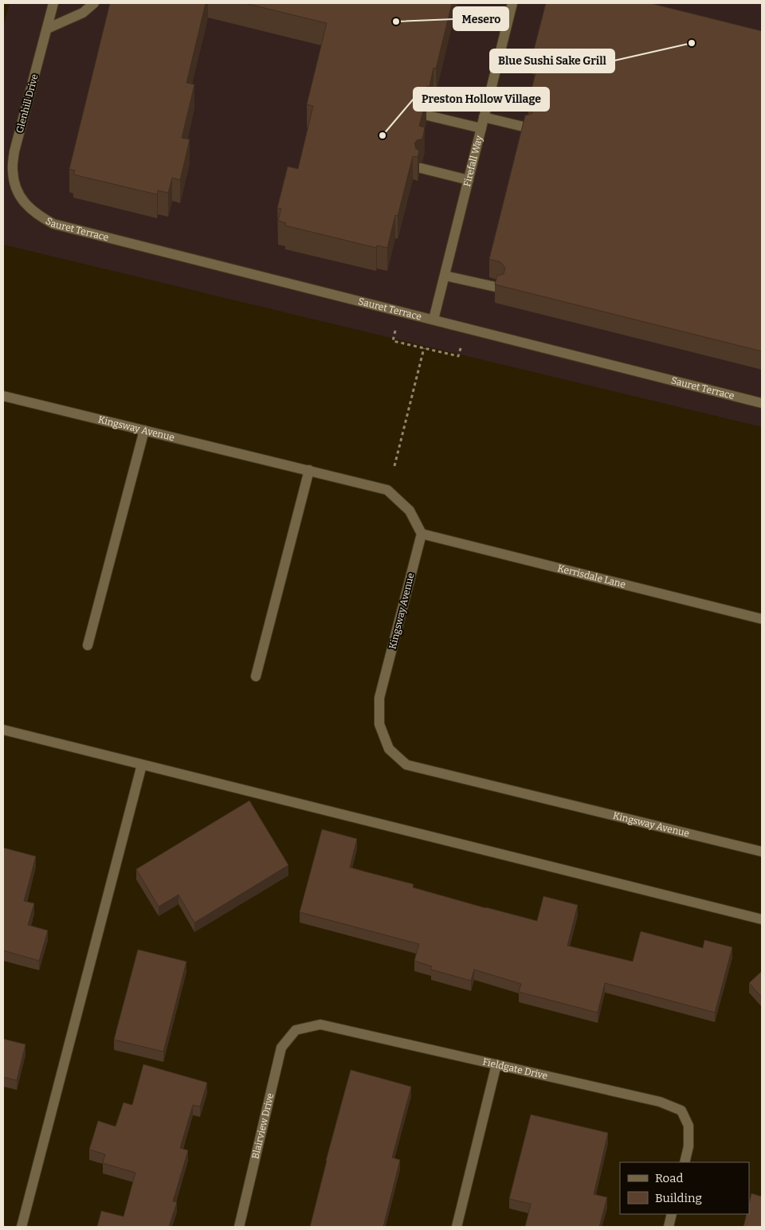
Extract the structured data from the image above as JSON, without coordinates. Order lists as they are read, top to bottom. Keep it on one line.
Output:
{"streets":{"street":["Glenhill Drive","Firefall Way","Sauret Terrace","Kingsway Avenue","Kerrisdale Lane","Fieldgate Drive","Blairview Drive"]},"crossings":[["Glenhill Drive","Sauret Terrace"],["Firefall Way","Sauret Terrace"],["Kingsway Avenue","Kerrisdale Lane"],["Fieldgate Drive","Blairview Drive"]],"places":["Mesero","Blue Sushi Sake Grill","Preston Hollow Village"],"legend":["Road","Building"]}
